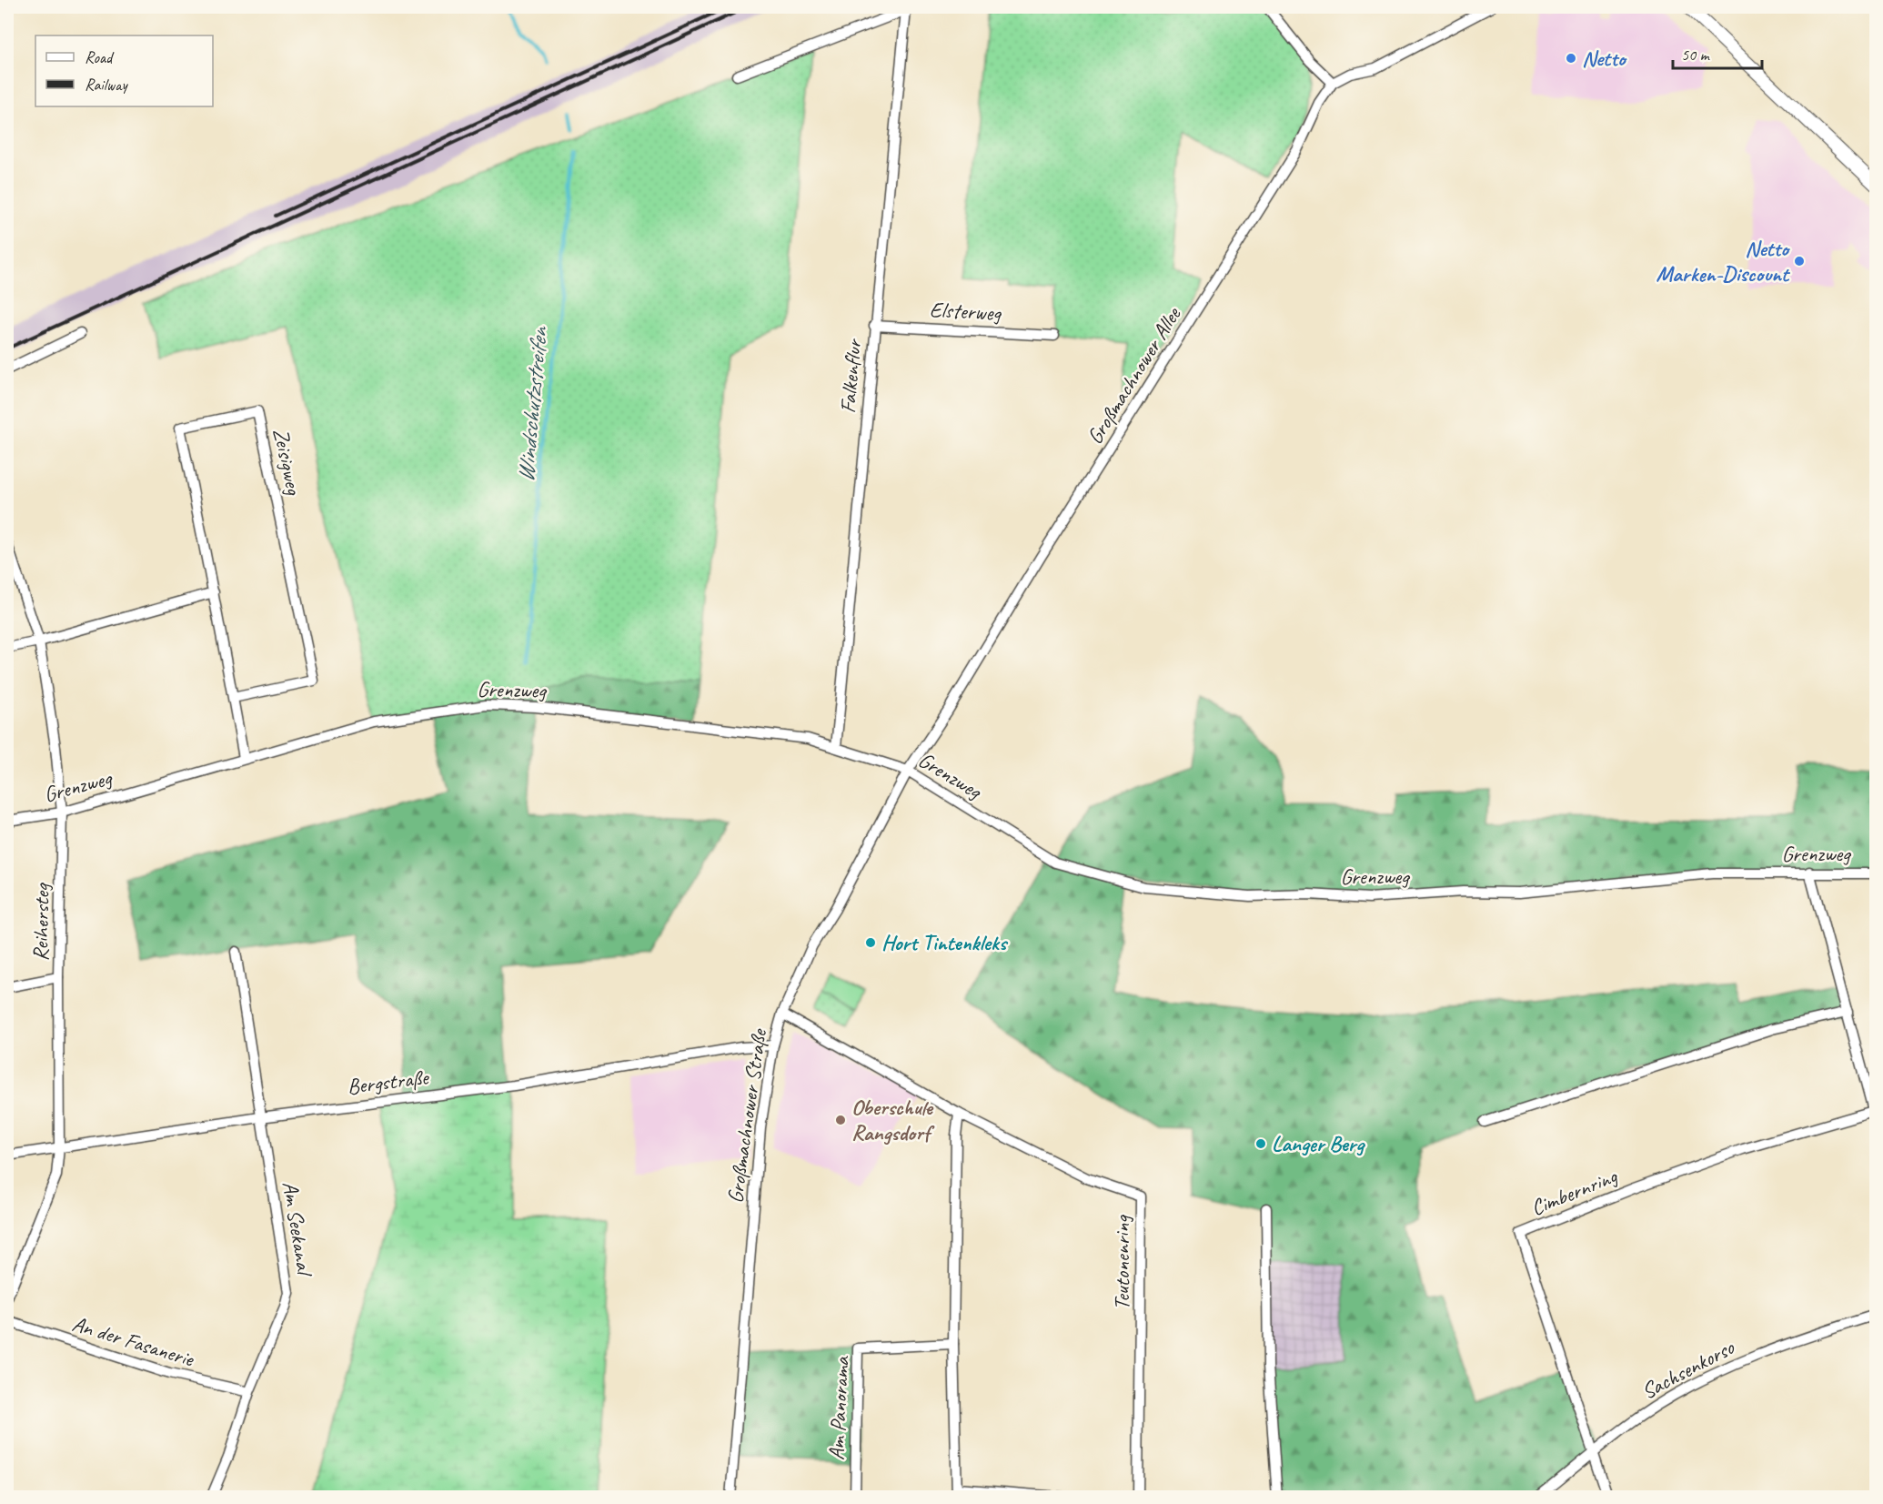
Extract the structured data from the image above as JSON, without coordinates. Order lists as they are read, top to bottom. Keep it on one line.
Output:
{"streets":{"street":["Elsterweg","Großmachnower Allee","Falkenflur","Zeisigweg","Grenzweg","Reihersteg","Bergstraße","Großmachnower Straße","Cimbernring","Am Seekanal","Teutonenring","An der Fasanerie","Sachsenkorso","Am Panorama"]},"crossings":[["Elsterweg","Falkenflur"],["Großmachnower Allee","Grenzweg"],["Großmachnower Allee","Großmachnower Straße"],["Falkenflur","Grenzweg"],["Zeisigweg","Grenzweg"],["Grenzweg","Reihersteg"],["Grenzweg","Großmachnower Straße"],["Reihersteg","Bergstraße"],["Bergstraße","Großmachnower Straße"],["Bergstraße","Am Seekanal"],["Großmachnower Straße","Teutonenring"],["Cimbernring","Sachsenkorso"],["Am Seekanal","An der Fasanerie"]],"water":["Windschutzstreifen"],"places":["Netto","Netto Marken-Discount","Hort Tintenkleks","Oberschule Rangsdorf","Langer Berg"],"legend":["Road","Railway"],"scale_bar":"50 m"}
